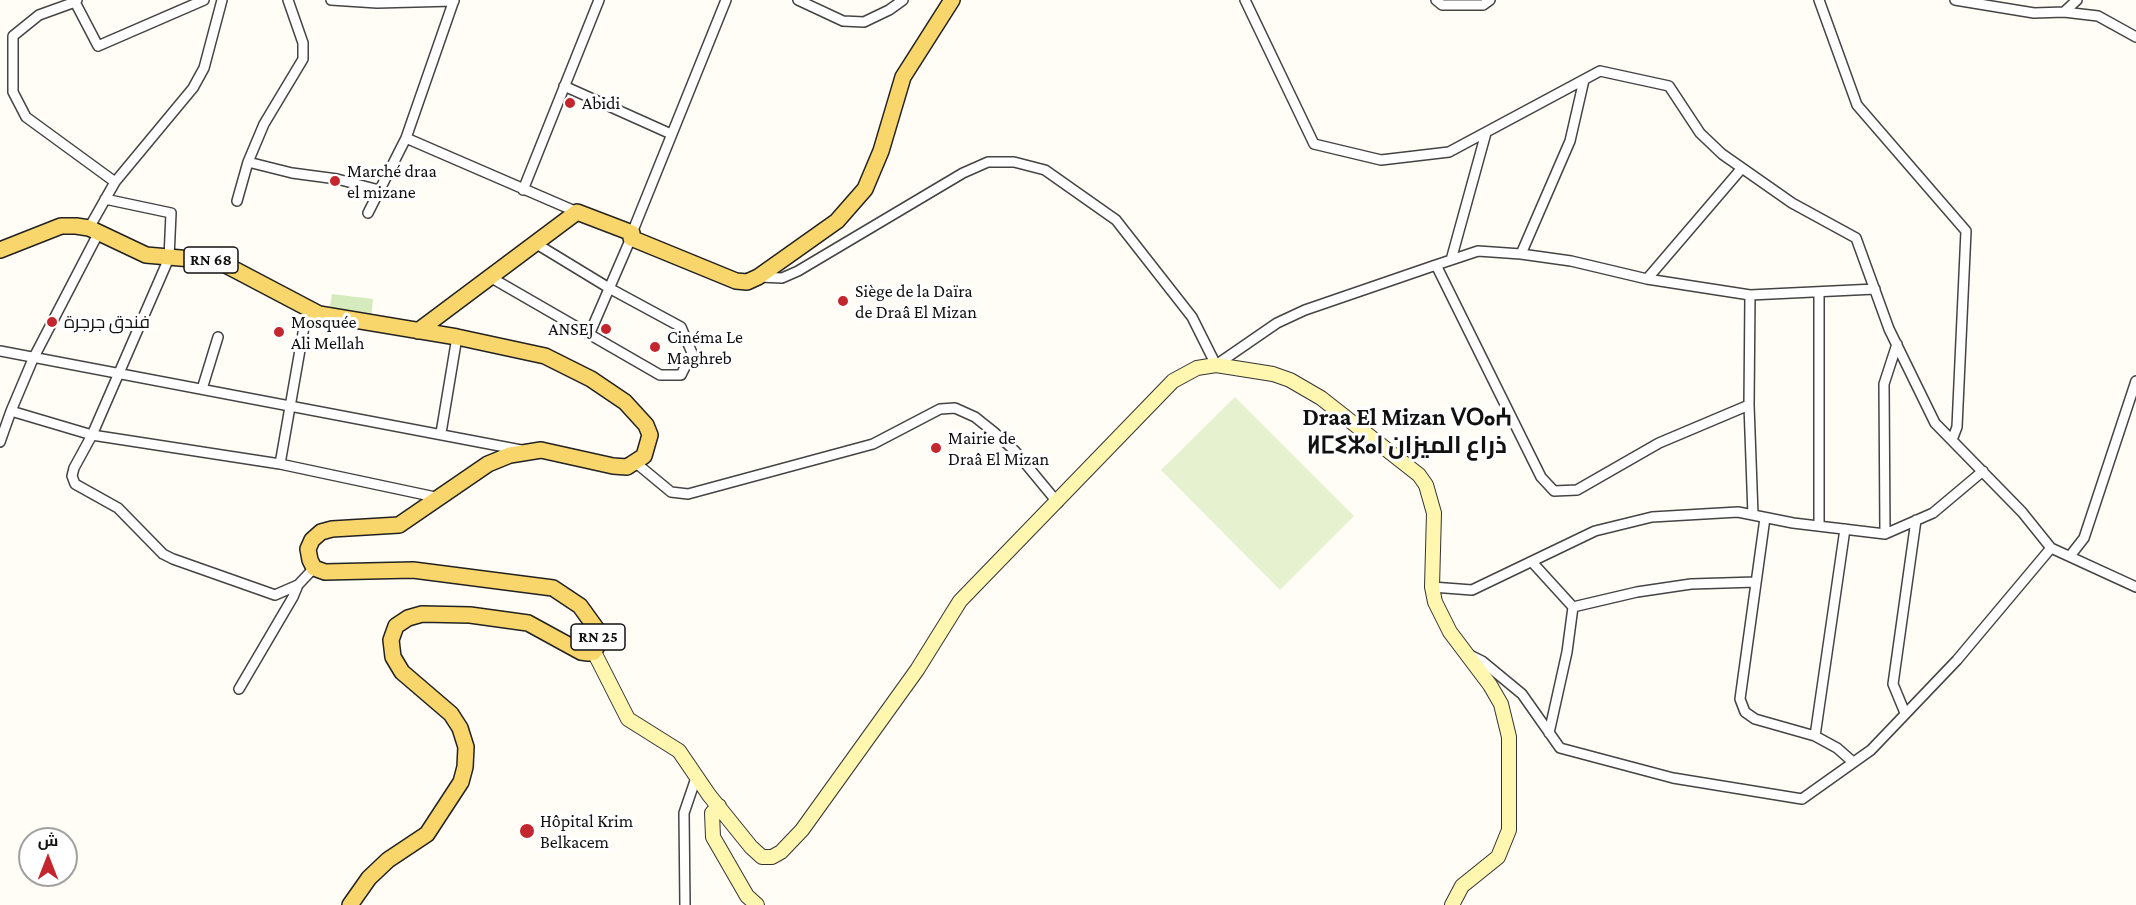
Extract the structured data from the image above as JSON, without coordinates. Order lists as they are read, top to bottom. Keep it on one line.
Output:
{"streets":{"main road":["RN 68","RN 25"]},"districts":["Draa El Mizan ⴸⵔⴰⵄ ⵍⵎⵉⵣⴰⵏ ذراع الميزان"],"places":["Abidi","Marché draa el mizane","Siège de la Daïra de Draâ El Mizan","فندق جرجرة","ANSEJ","Mosquée Ali Mellah","Cinéma Le Maghreb","Mairie de Draâ El Mizan","Hôpital Krim Belkacem"],"north":"top"}
